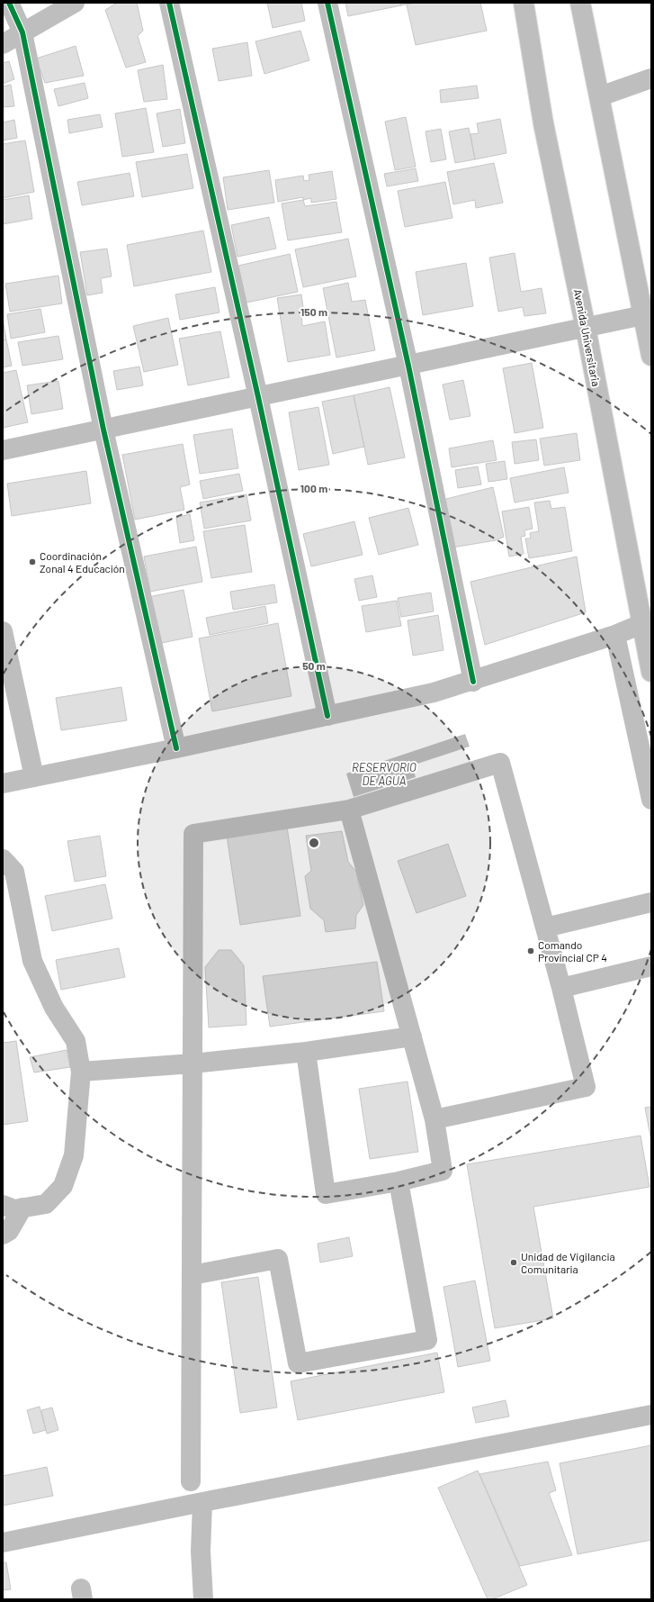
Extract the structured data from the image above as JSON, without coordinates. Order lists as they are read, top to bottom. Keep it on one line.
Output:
{"streets":{"street":["Avenida Universitaria"]},"water":["RESERVORIO DE AGUA"],"places":["Coordinación Zonal 4 Educación","Comando Provincial CP 4","Unidad de Vigilancia Comunitaria"],"rings":["150 m","100 m","50 m"]}
